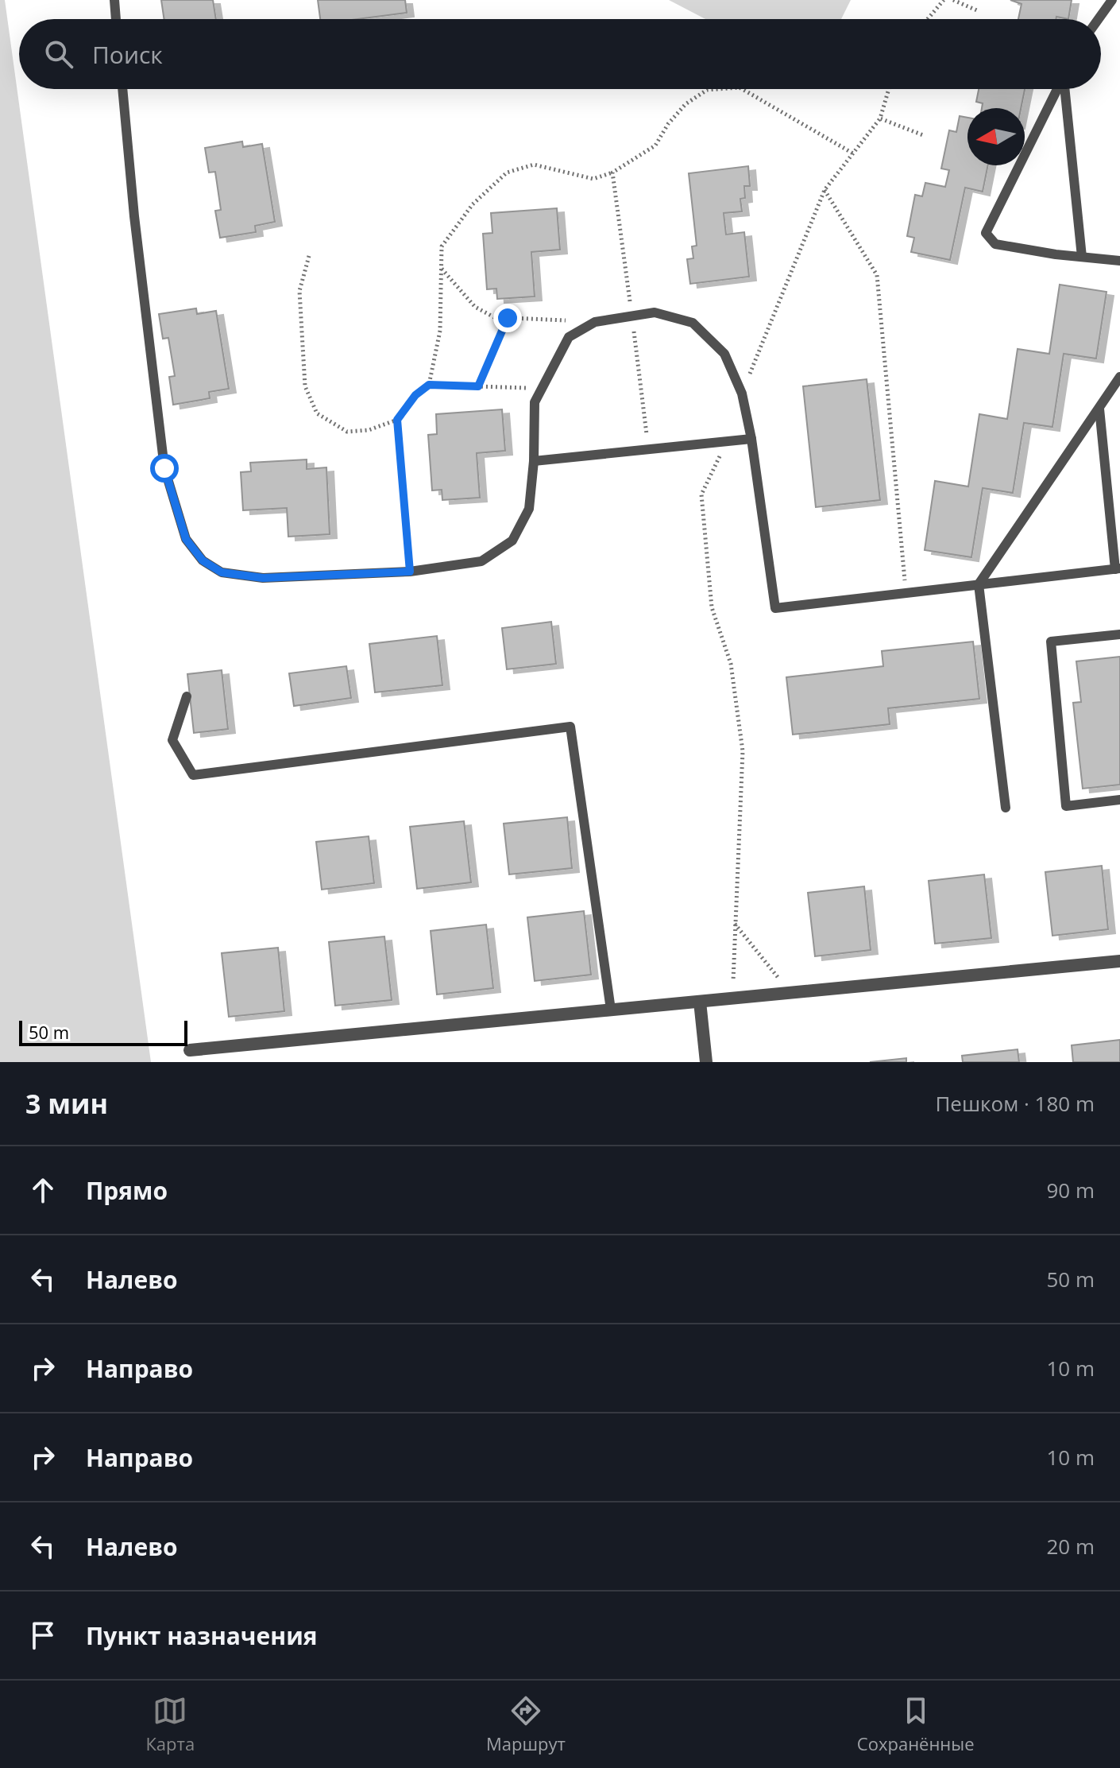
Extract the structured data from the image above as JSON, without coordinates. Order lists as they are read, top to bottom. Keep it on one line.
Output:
{"scale_bar":"50 m","north":"left","page":{"search":"Поиск","scale":"50 m","heading":["3 мин","Пешком · 180 m"],"list":[["Прямо","90 m"],["Налево","50 m"],["Направо","10 m"],["Направо","10 m"],["Налево","20 m"],"Пункт назначения"],"nav":["Карта","Маршрут","Сохранённые"]}}
